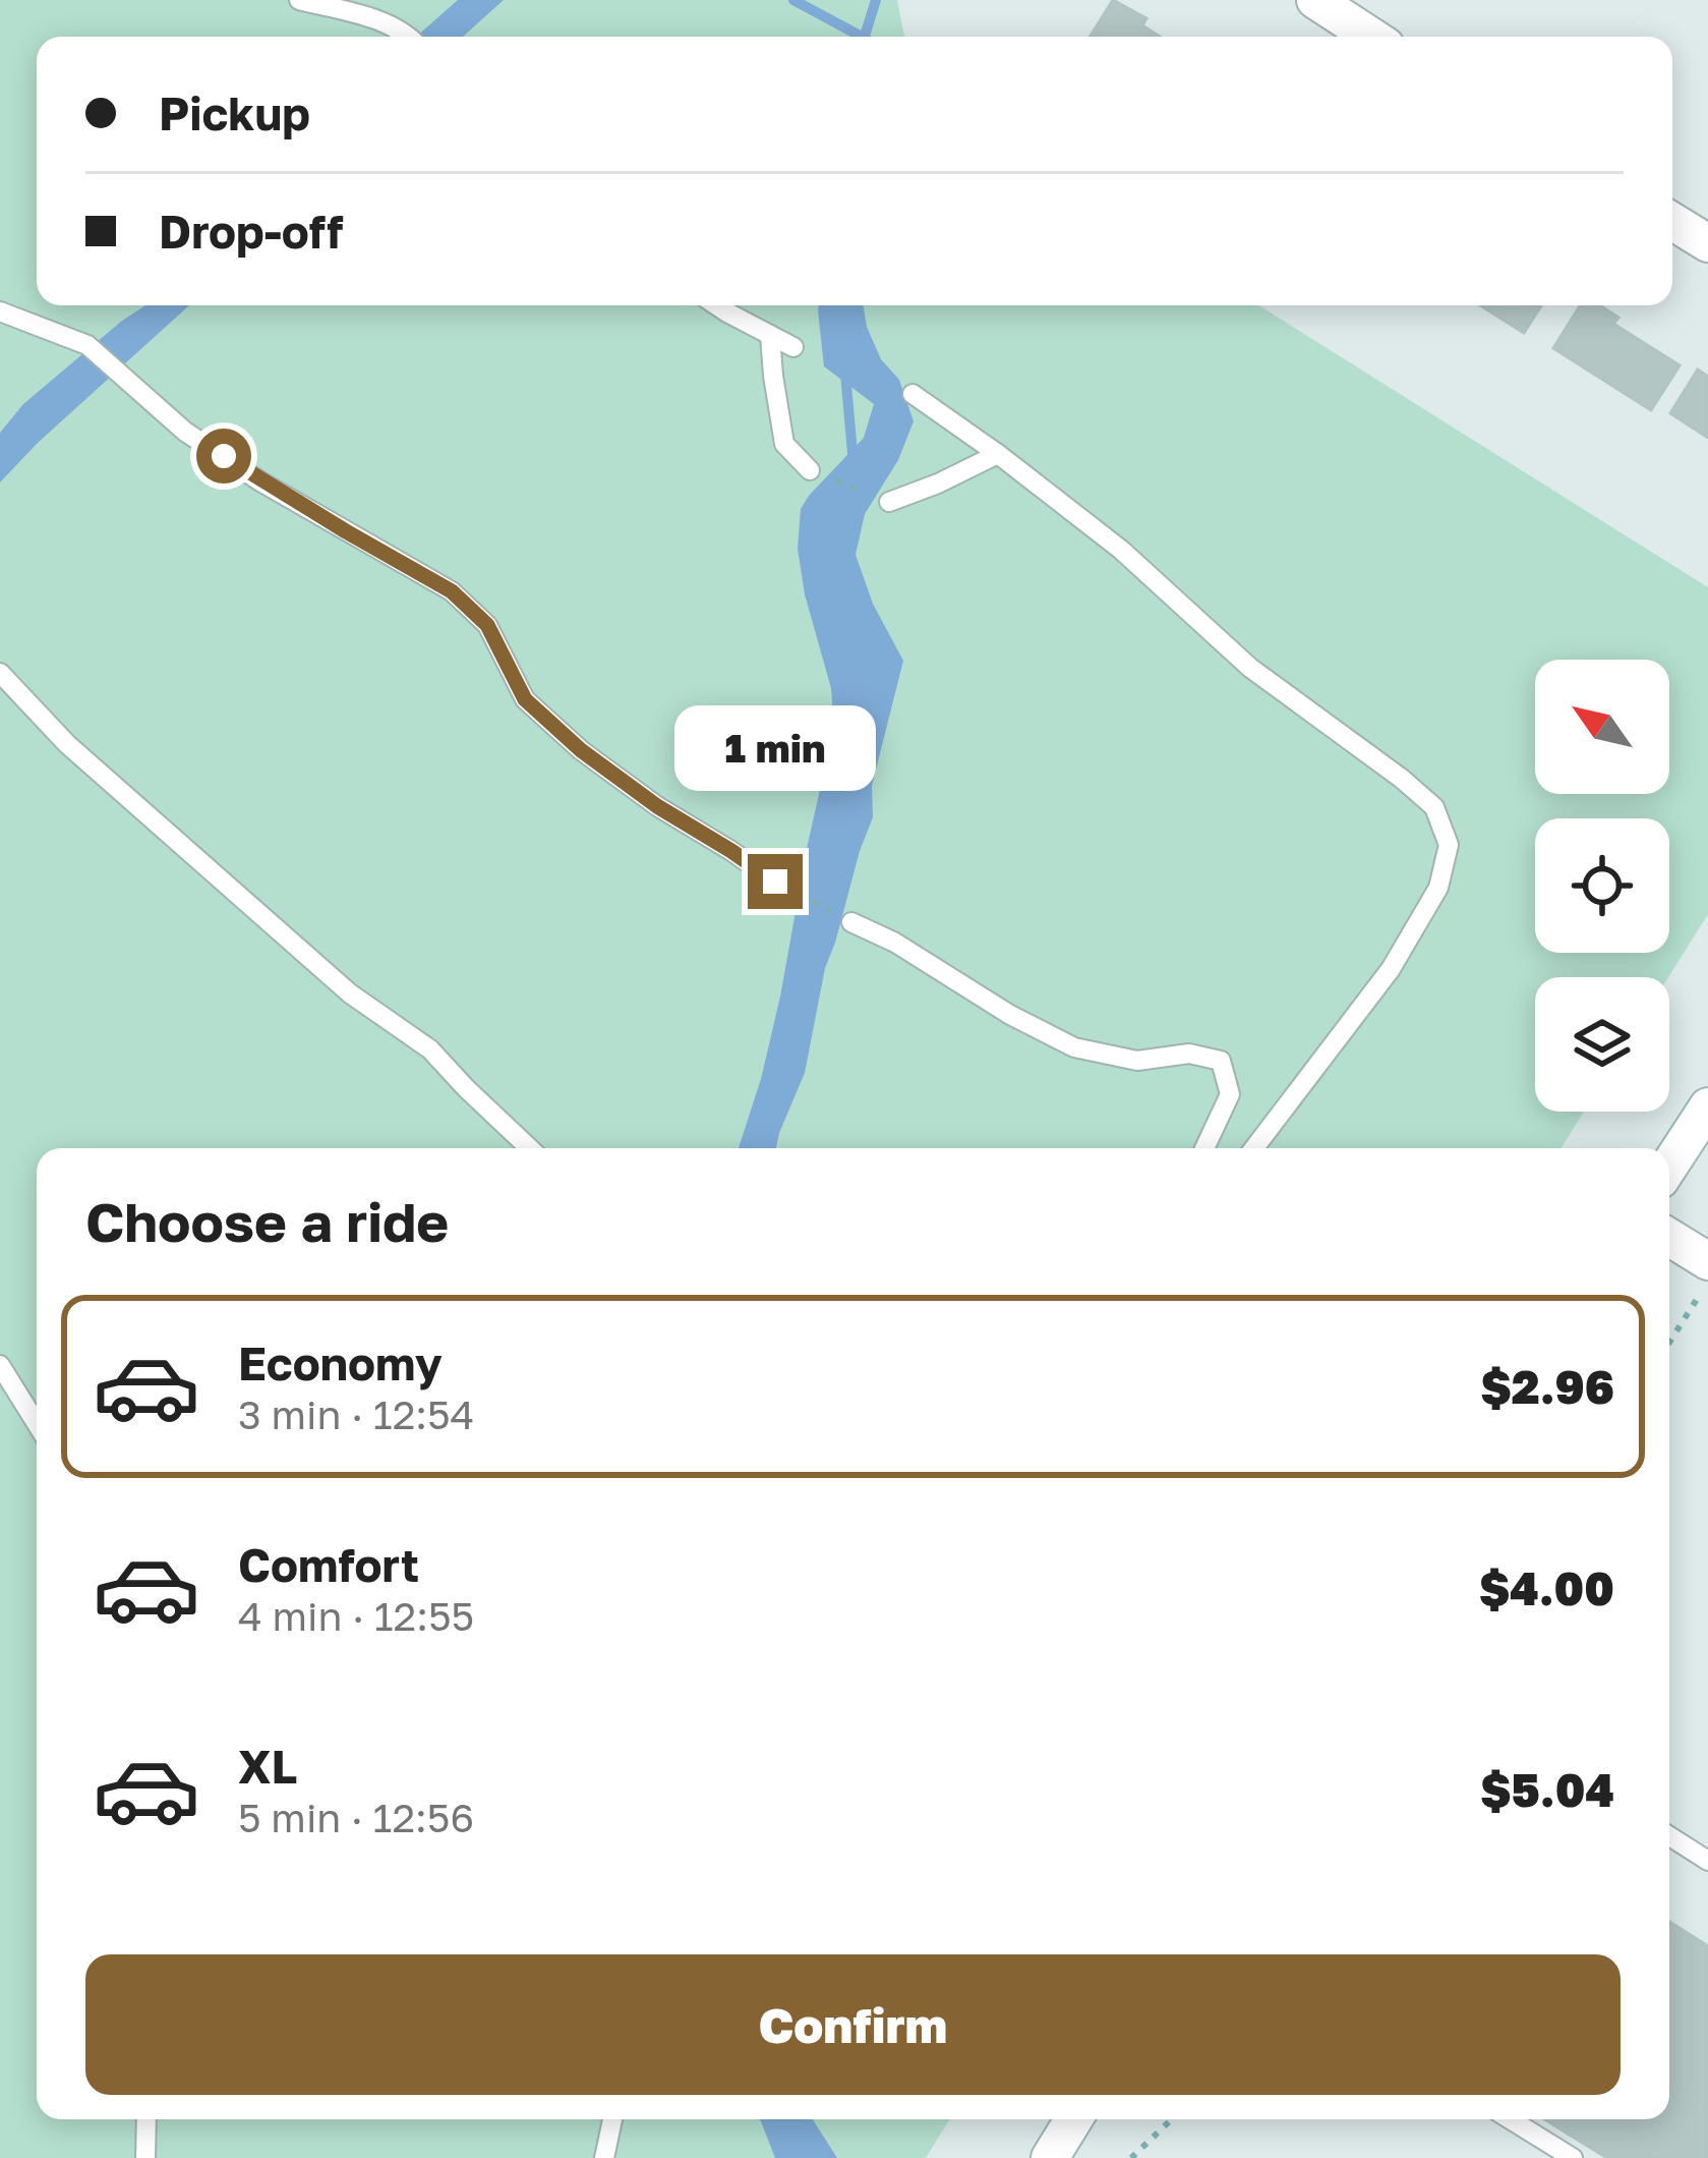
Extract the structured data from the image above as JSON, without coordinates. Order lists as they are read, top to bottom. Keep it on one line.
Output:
{"north":"top left","page":{"banner":["Pickup","Drop-off"],"bubble":"1 min","heading":"Choose a ride","list":[{"name":"Economy","note":"3 min · 12:54","value":"$2.96"},{"name":"Comfort","note":"4 min · 12:55","value":"$4.00"},{"name":"XL","note":"5 min · 12:56","value":"$5.04"}],"buttons":"Confirm"}}
